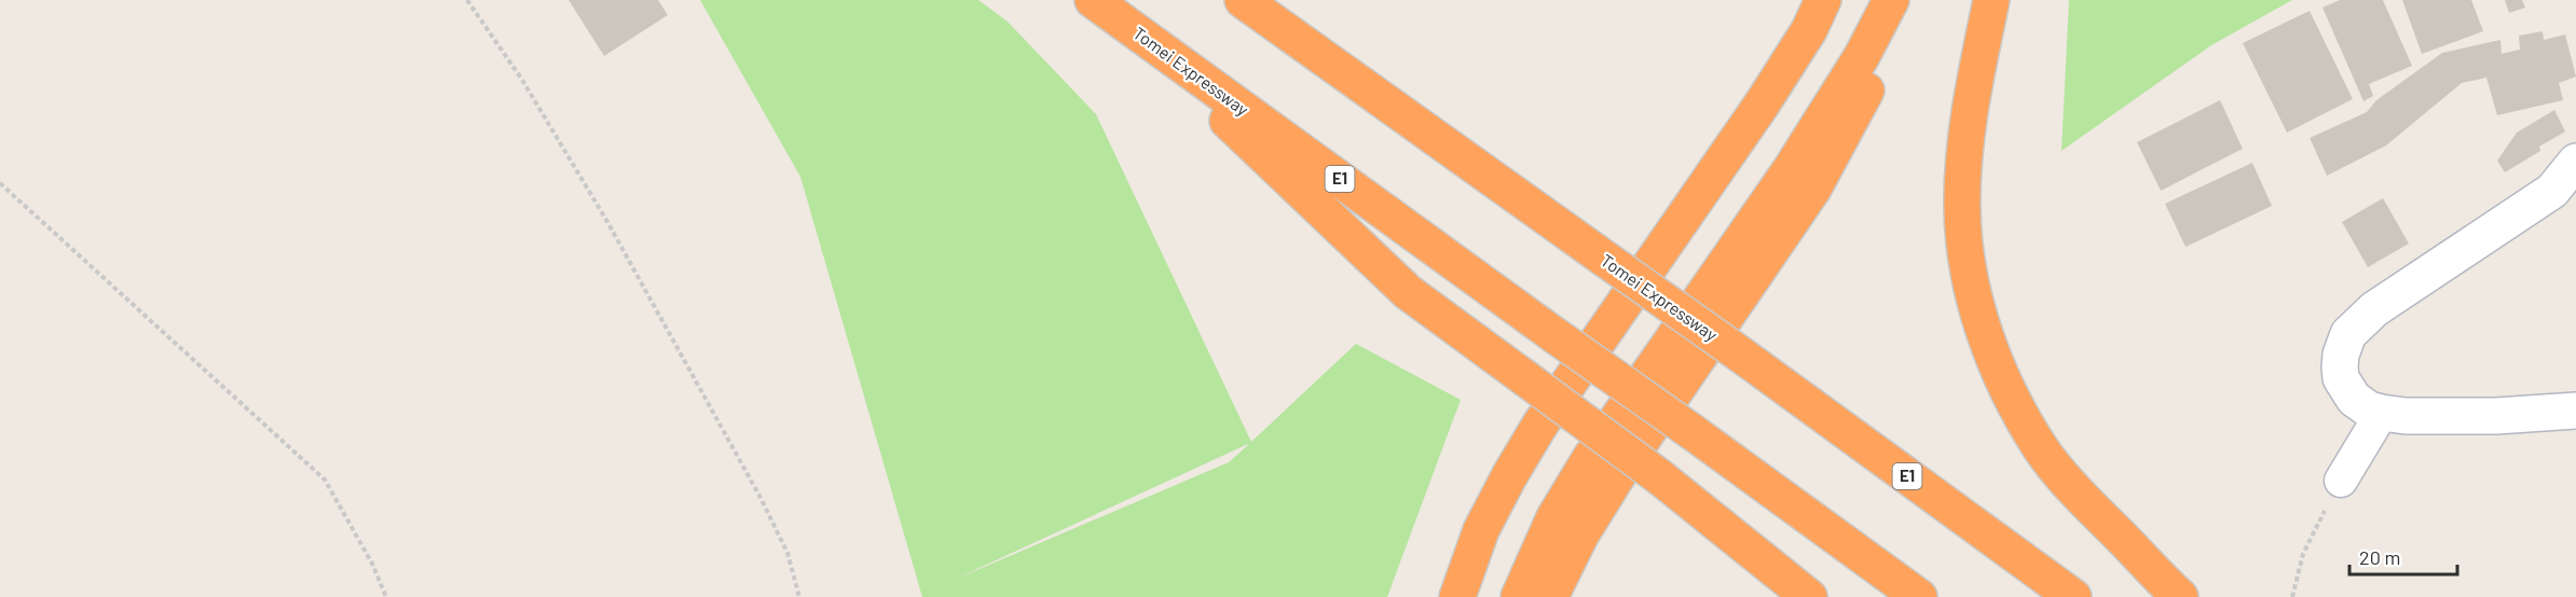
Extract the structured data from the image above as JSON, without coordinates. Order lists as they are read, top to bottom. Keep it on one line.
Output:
{"streets":{"highway":["Tomei Expressway","E1"]},"scale_bar":"20 m"}
